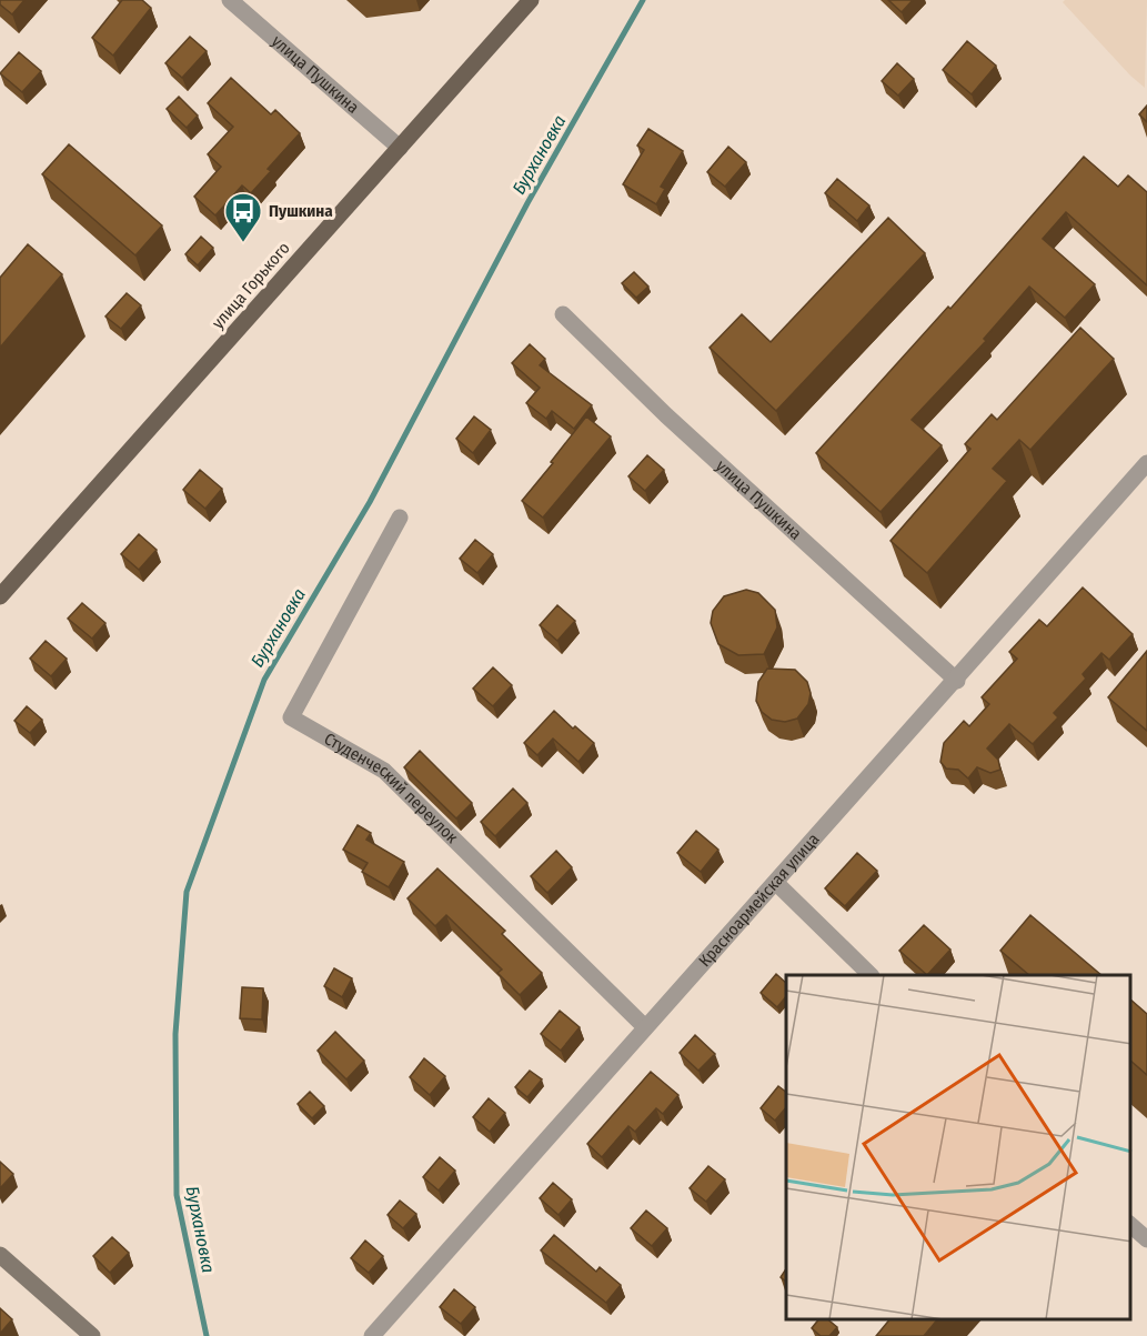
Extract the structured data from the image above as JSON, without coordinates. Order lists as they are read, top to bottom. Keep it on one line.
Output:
{"streets":{"main road":["улица Горького"],"street":["улица Пушкина","Студенческий переулок","Красноармейская улица"]},"crossings":[["улица Пушкина","улица Горького"],["улица Пушкина","Красноармейская улица"],["Студенческий переулок","Красноармейская улица"]],"water":["Бурхановка"],"places":{"bus stop":["Пушкина"]}}
